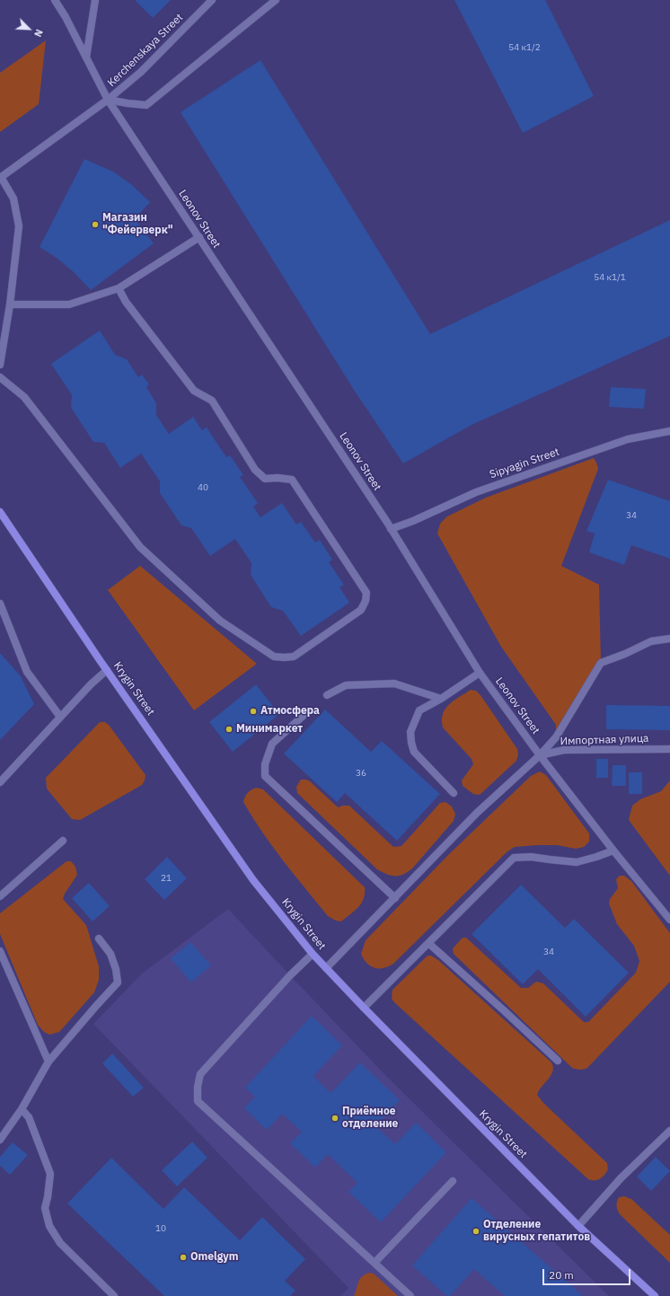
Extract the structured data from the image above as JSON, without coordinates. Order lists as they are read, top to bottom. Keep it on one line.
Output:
{"streets":{"main road":["Krygin Street"],"street":["Kerchenskaya Street","Leonov Street","Sipyagin Street","Импортная улица"]},"crossings":[["Kerchenskaya Street","Leonov Street"],["Leonov Street","Sipyagin Street"],["Leonov Street","Импортная улица"]],"places":["Магазин \"Фейерверк\"","Атмосфера","Минимаркет","Приёмное отделение","Отделение вирусных гепатитов","Omelgym"],"house_numbers":["54 к1/2","54 к1/1","40","34","36","21","34","10"],"scale_bar":"20 m","north":"bottom right"}
